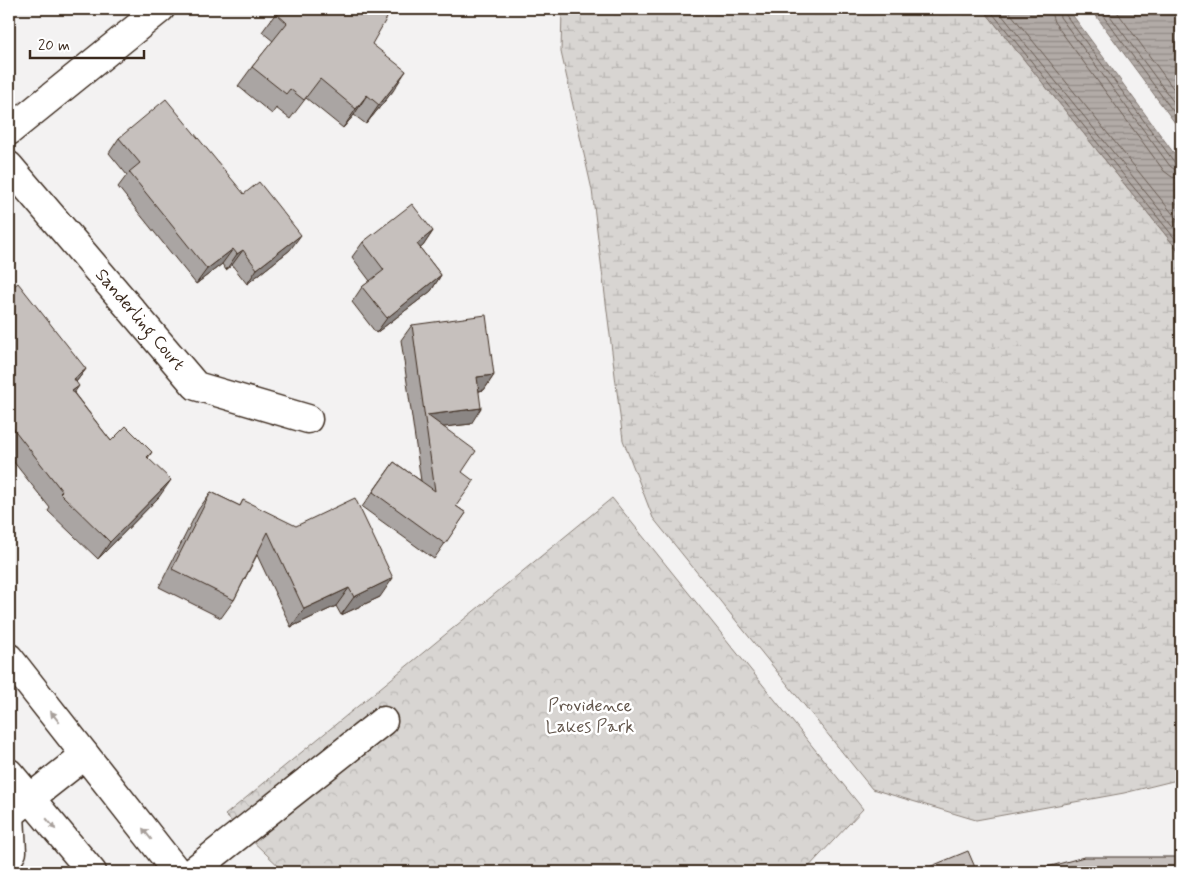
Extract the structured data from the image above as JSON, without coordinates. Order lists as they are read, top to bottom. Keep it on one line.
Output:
{"streets":{"street":["Sanderling Court"]},"parks":["Providence Lakes Park"],"scale_bar":"20 m"}
